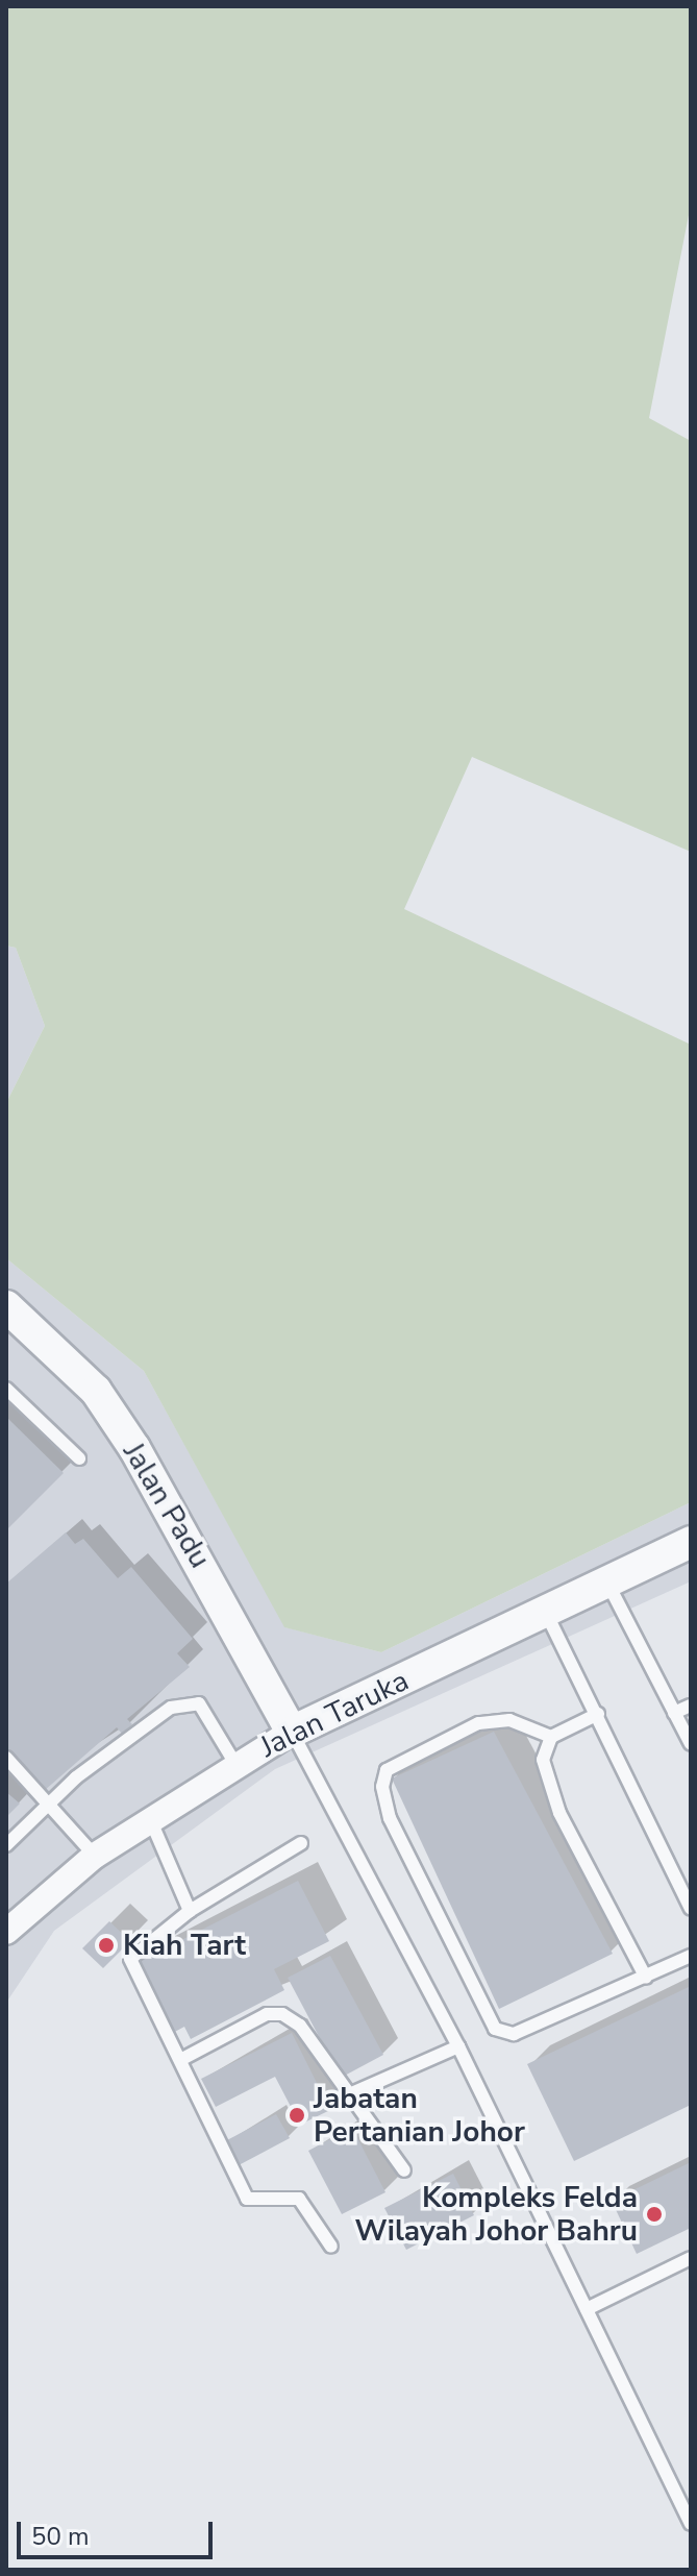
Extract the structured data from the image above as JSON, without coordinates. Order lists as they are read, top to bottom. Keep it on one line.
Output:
{"streets":{"street":["Jalan Padu","Jalan Taruka"]},"crossings":[["Jalan Padu","Jalan Taruka"]],"places":["Kiah Tart","Jabatan Pertanian Johor","Kompleks Felda Wilayah Johor Bahru"],"scale_bar":"50 m"}
